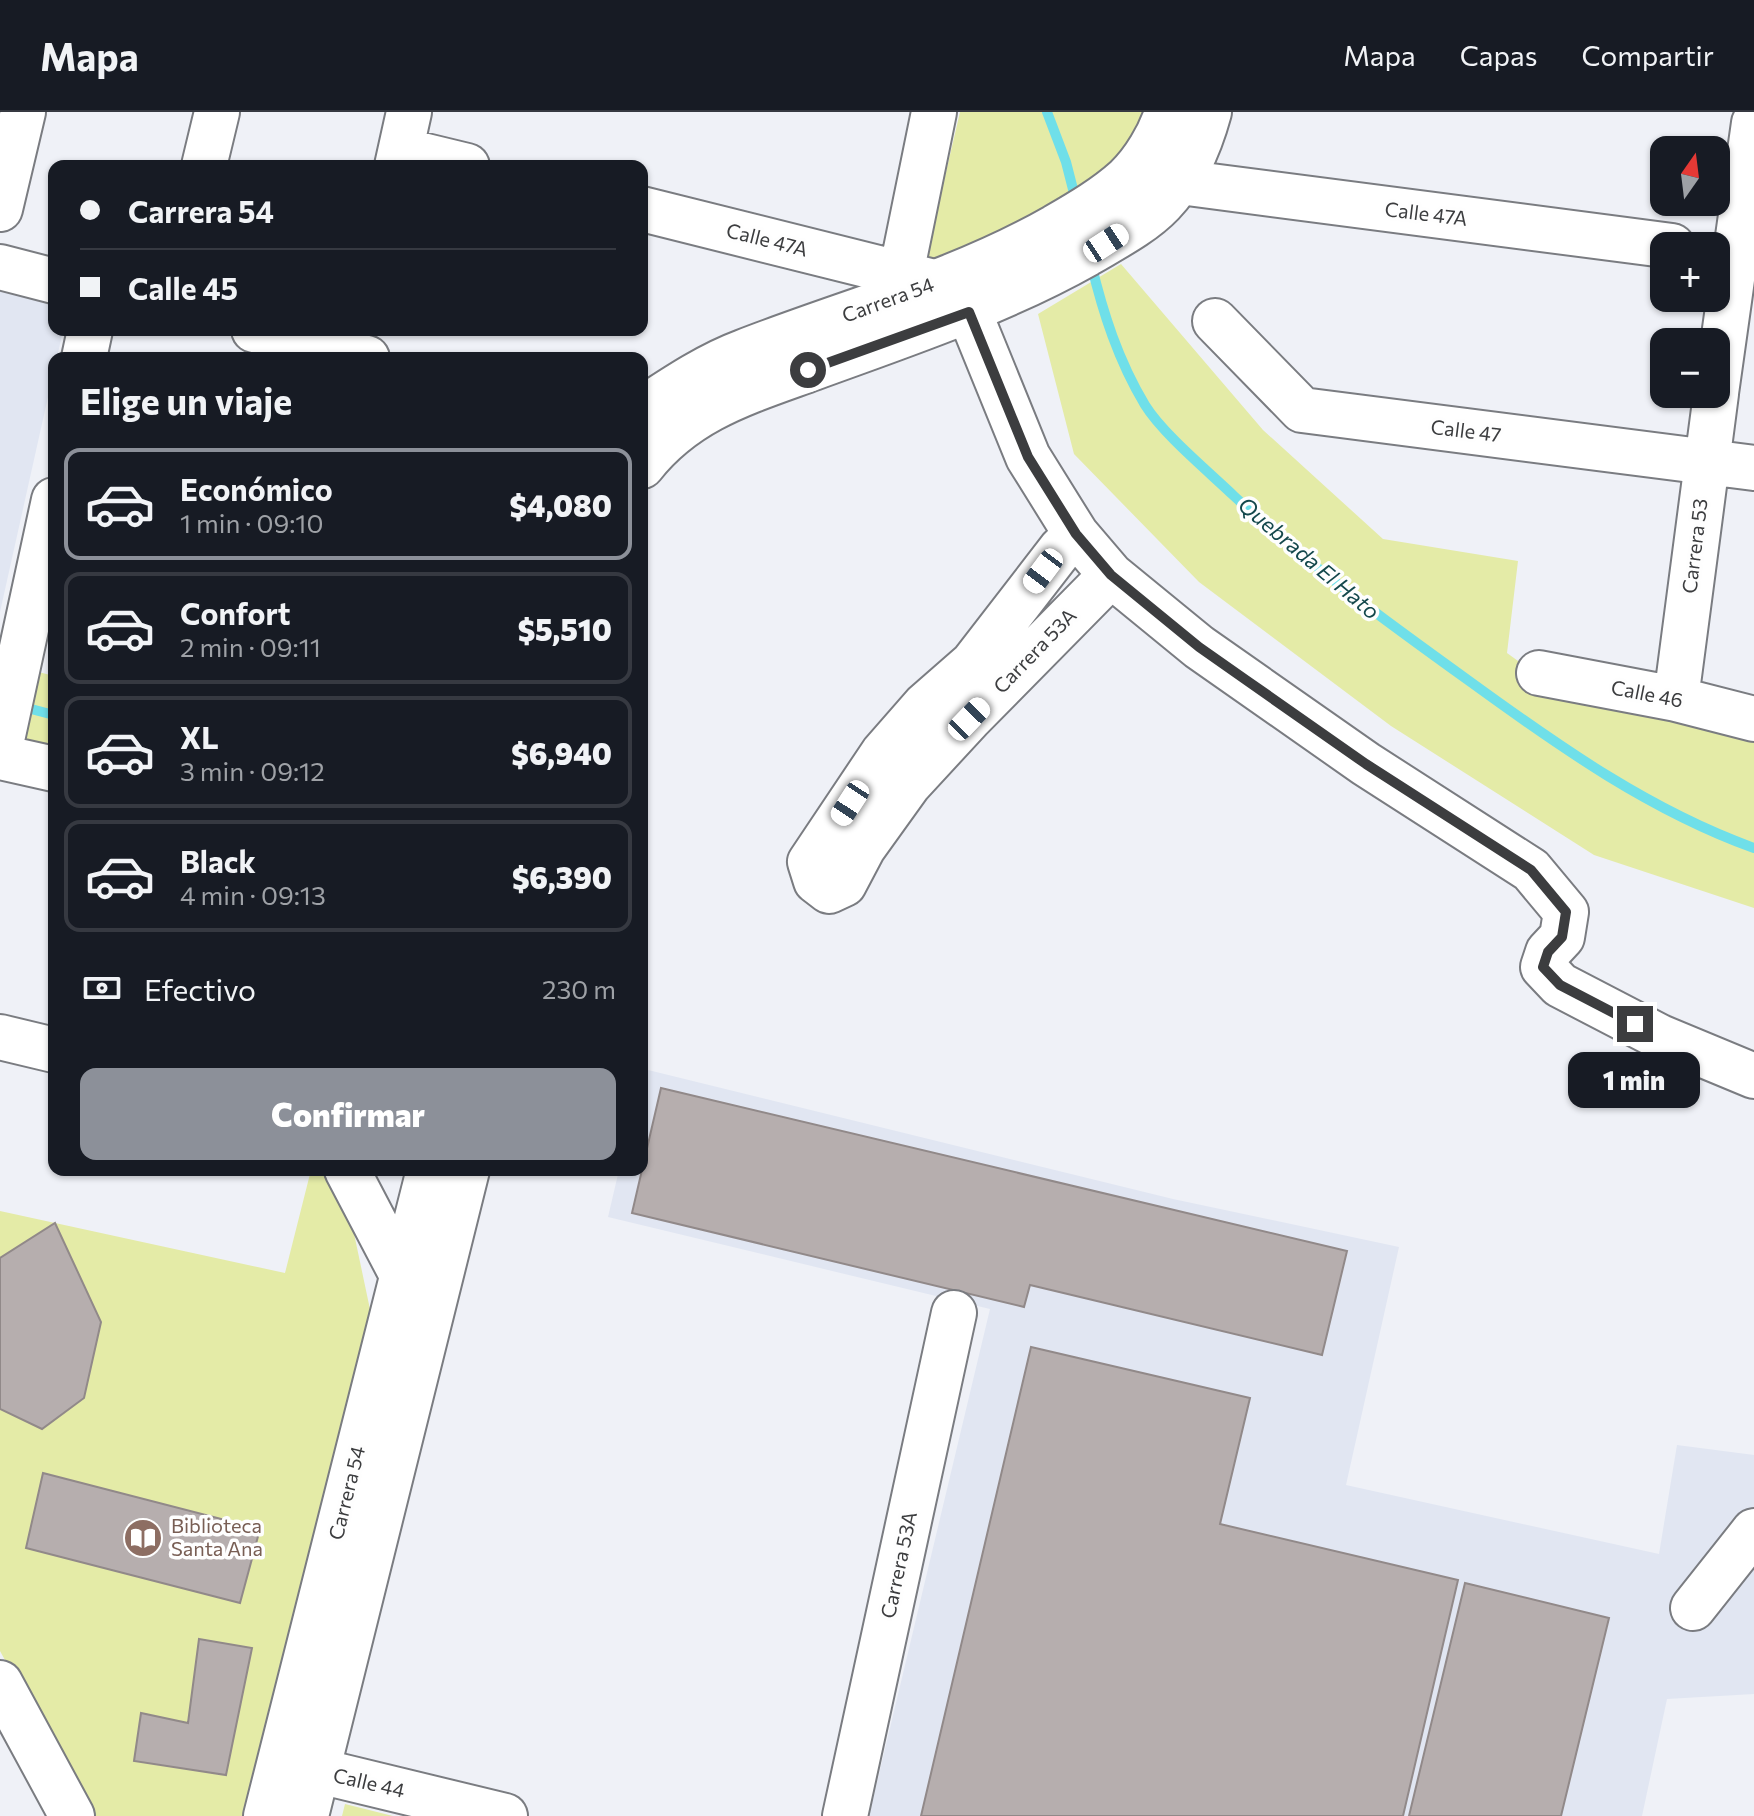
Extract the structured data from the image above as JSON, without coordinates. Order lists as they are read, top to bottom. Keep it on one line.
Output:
{"streets":{"street":["Calle 47A","Carrera 54","Calle 47","Carrera 53","Carrera 53A","Calle 46","Calle 44"]},"crossings":[["Calle 47A","Carrera 54"],["Carrera 54","Calle 44"],["Calle 47","Carrera 53"],["Carrera 53","Calle 46"]],"water":["Quebrada El Hato"],"places":{"library":["Biblioteca Santa Ana"]},"north":"top","page":{"header":"Mapa","nav":["Mapa","Capas","Compartir"],"map_buttons":["+","−"],"banner":["Carrera 54","Calle 45"],"heading":"Elige un viaje","list":[{"name":"Económico","note":"1 min · 09:10","value":"$4,080"},{"name":"Confort","note":"2 min · 09:11","value":"$5,510"},{"name":"XL","note":"3 min · 09:12","value":"$6,940"},{"name":"Black","note":"4 min · 09:13","value":"$6,390"}],"pay":["Efectivo","230 m"],"bubble":"1 min","buttons":"Confirmar"}}
